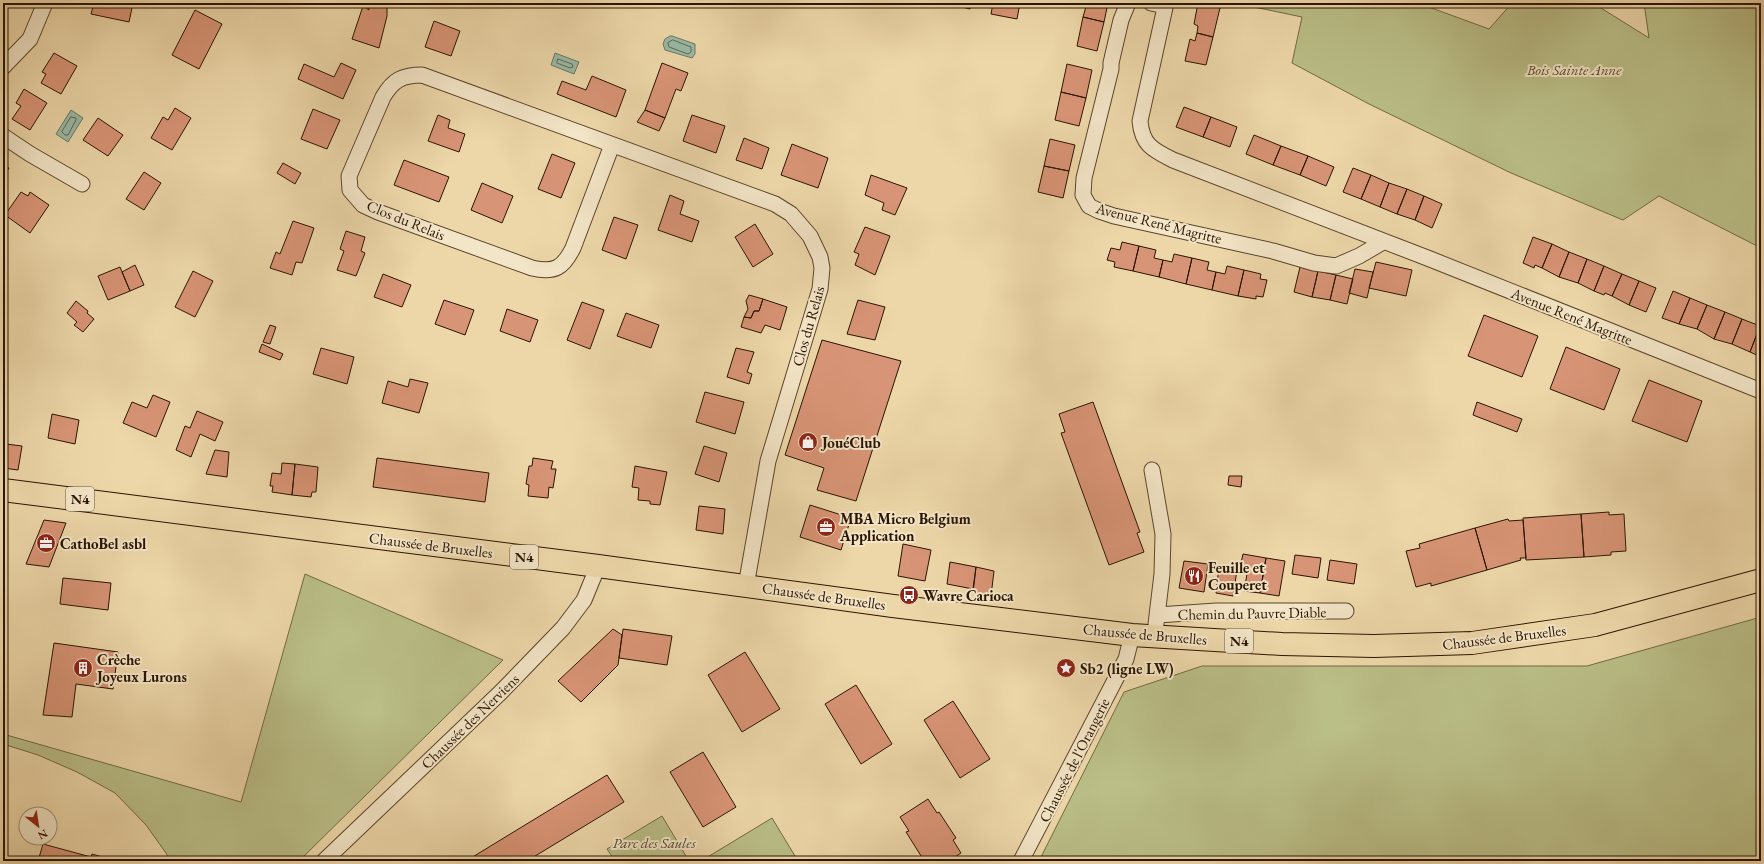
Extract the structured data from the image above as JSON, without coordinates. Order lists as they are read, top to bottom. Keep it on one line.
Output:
{"streets":{"main road":["N4","Chaussée de Bruxelles"],"street":["Clos du Relais","Avenue René Magritte","Chemin du Pauvre Diable","Chaussée des Nerviens","Chaussée de l'Orangerie"]},"crossings":[["Clos du Relais","Chaussée de Bruxelles"],["Chaussée de Bruxelles","Chaussée des Nerviens"],["Chaussée de Bruxelles","Chaussée de l'Orangerie"]],"parks":["Bois Sainte Anne","Parc des Saules"],"places":{"shop":["JouéClub"],"office":["MBA Micro Belgium Application","CathoBel asbl"],"restaurant":["Feuille et Couperet"],"bus stop":["Wavre Carioca"],"building":["Crèche Joyeux Lurons"],"place":["Sb2 (ligne LW)"]},"north":"bottom right"}
